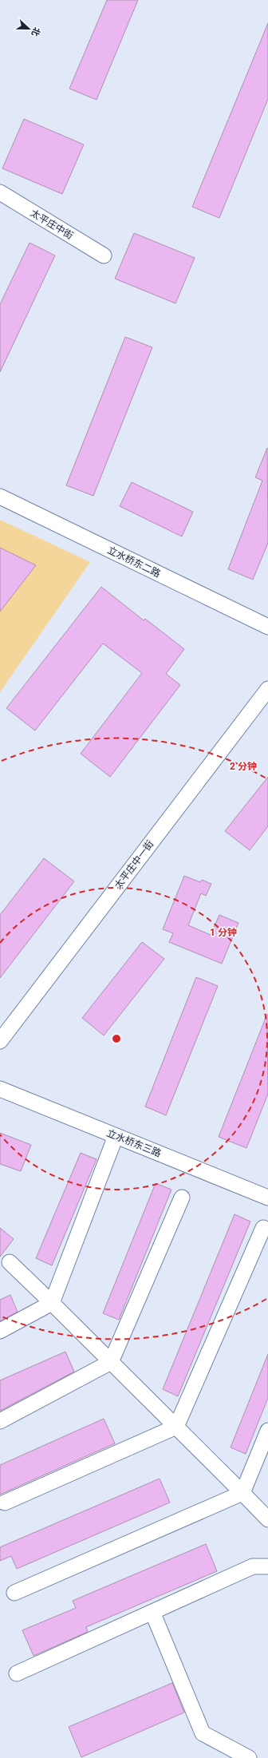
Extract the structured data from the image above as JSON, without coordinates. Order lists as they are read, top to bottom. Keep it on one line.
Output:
{"streets":{"street":["太平庄中街","立水桥东二路","太平庄中一街","立水桥东三路"]},"north":"right","rings":["2 分钟","1 分钟"]}
